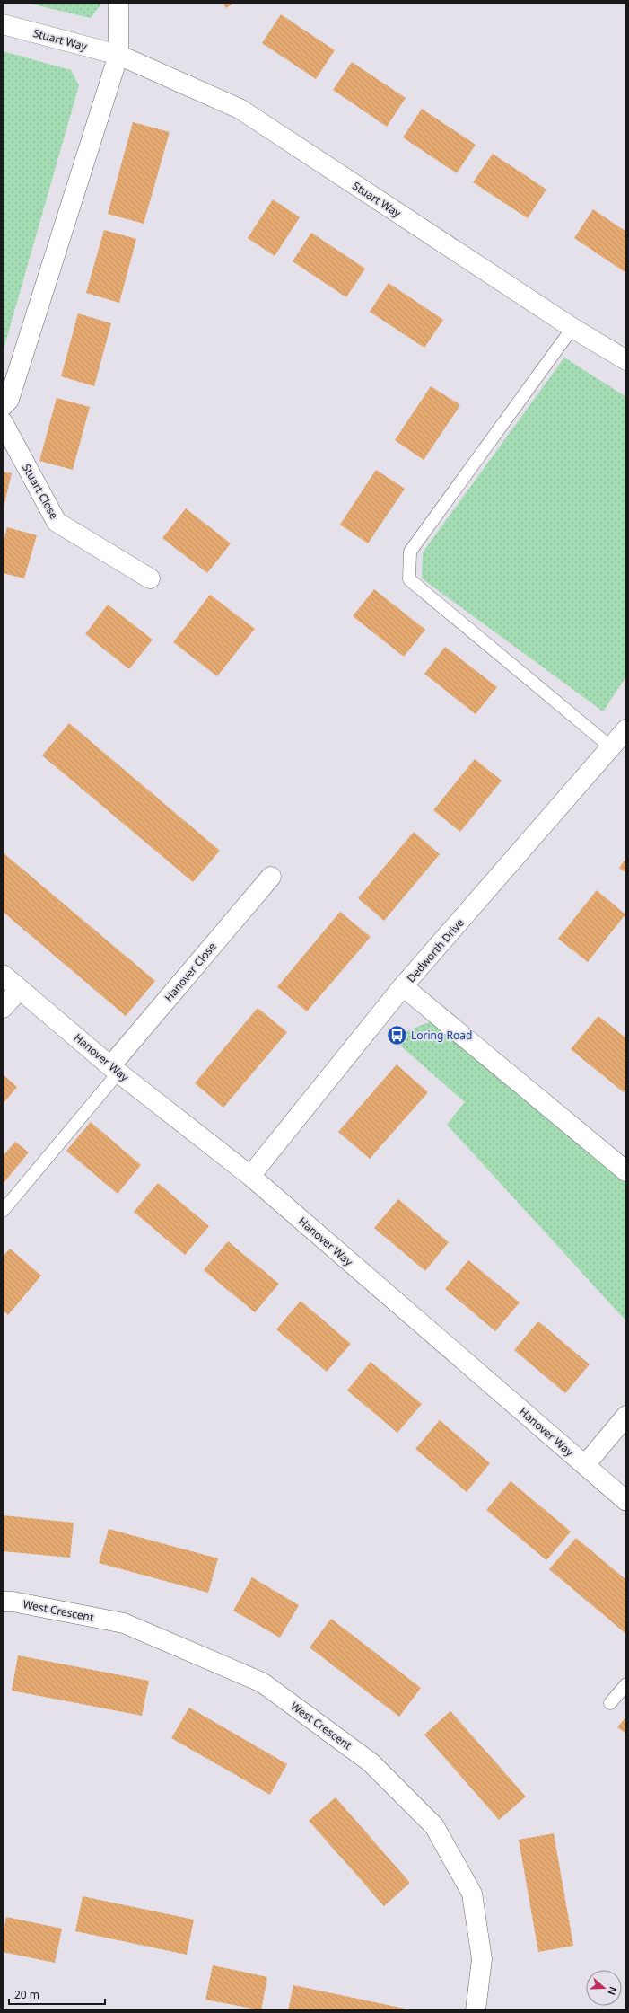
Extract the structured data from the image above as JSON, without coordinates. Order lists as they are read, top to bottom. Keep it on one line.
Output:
{"streets":{"street":["Stuart Way","Stuart Close","Dedworth Drive","Hanover Close","Hanover Way","West Crescent"]},"crossings":[["Dedworth Drive","Hanover Way"],["Hanover Close","Hanover Way"]],"places":{"bus stop":["Loring Road"]},"scale_bar":"20 m","north":"right"}
